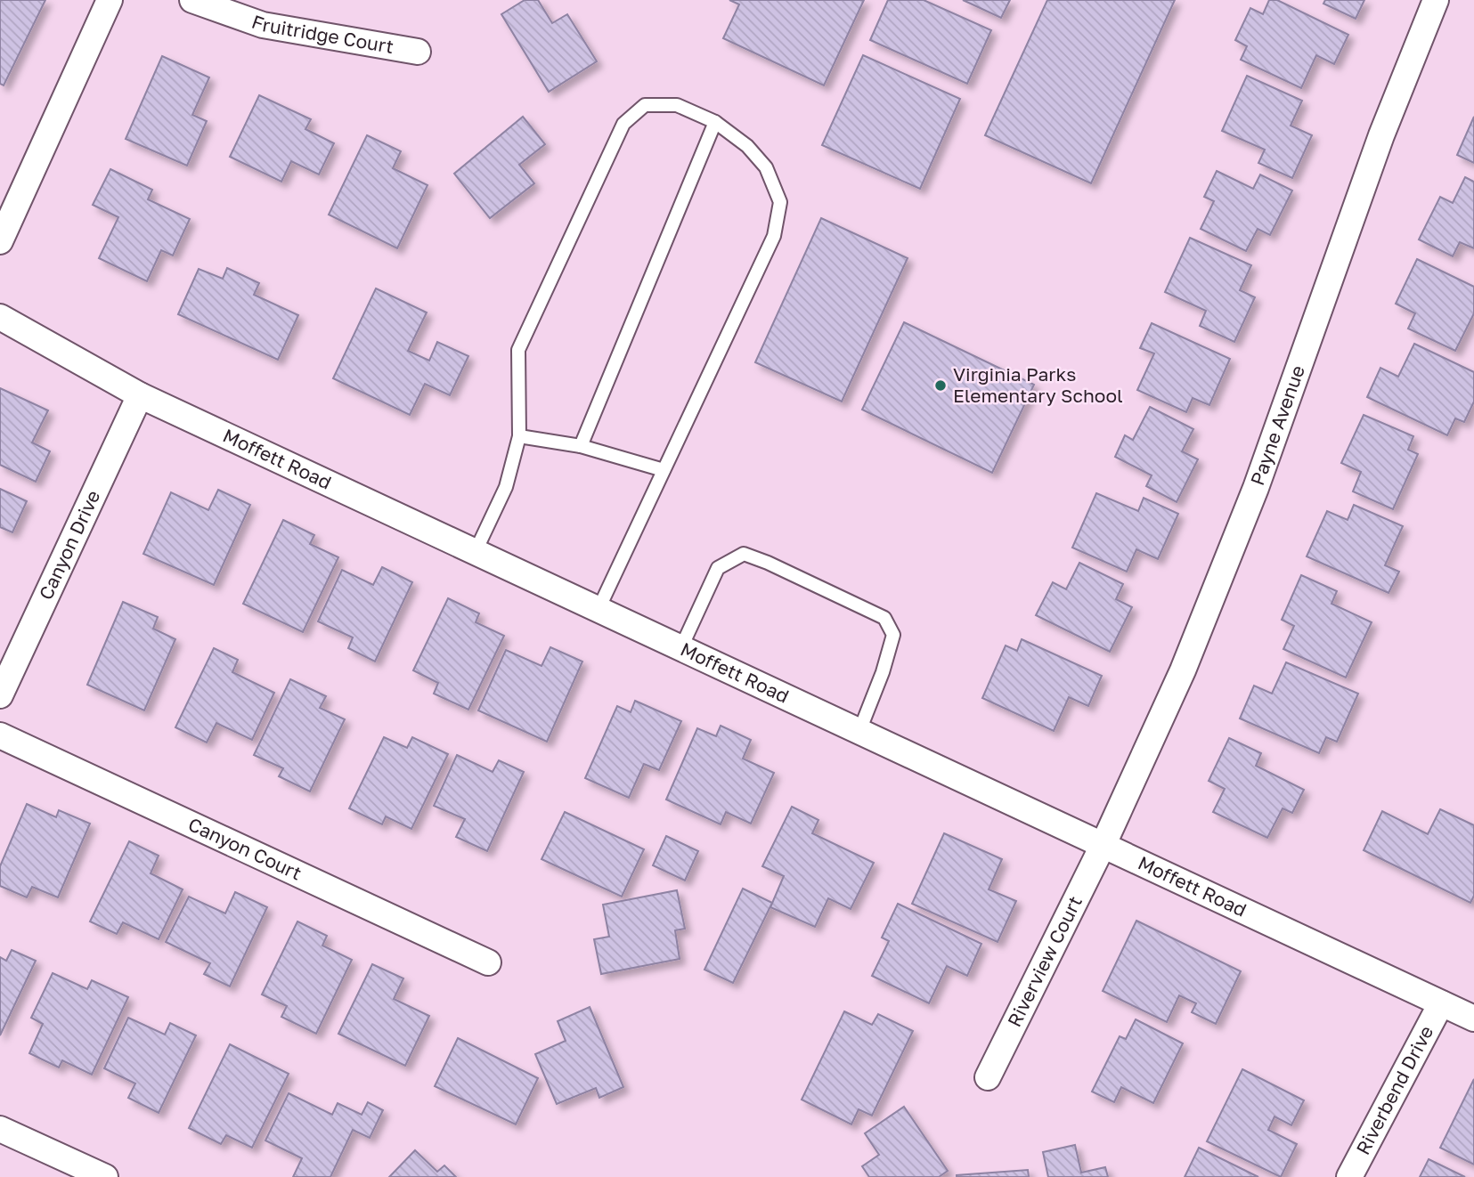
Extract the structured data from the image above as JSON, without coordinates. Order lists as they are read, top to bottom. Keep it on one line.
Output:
{"streets":{"street":["Fruitridge Court","Payne Avenue","Moffett Road","Canyon Drive","Canyon Court","Riverview Court","Riverbend Drive"]},"crossings":[["Payne Avenue","Moffett Road"],["Payne Avenue","Riverview Court"],["Moffett Road","Canyon Drive"],["Moffett Road","Riverview Court"],["Moffett Road","Riverbend Drive"]],"places":["Virginia Parks Elementary School"]}
